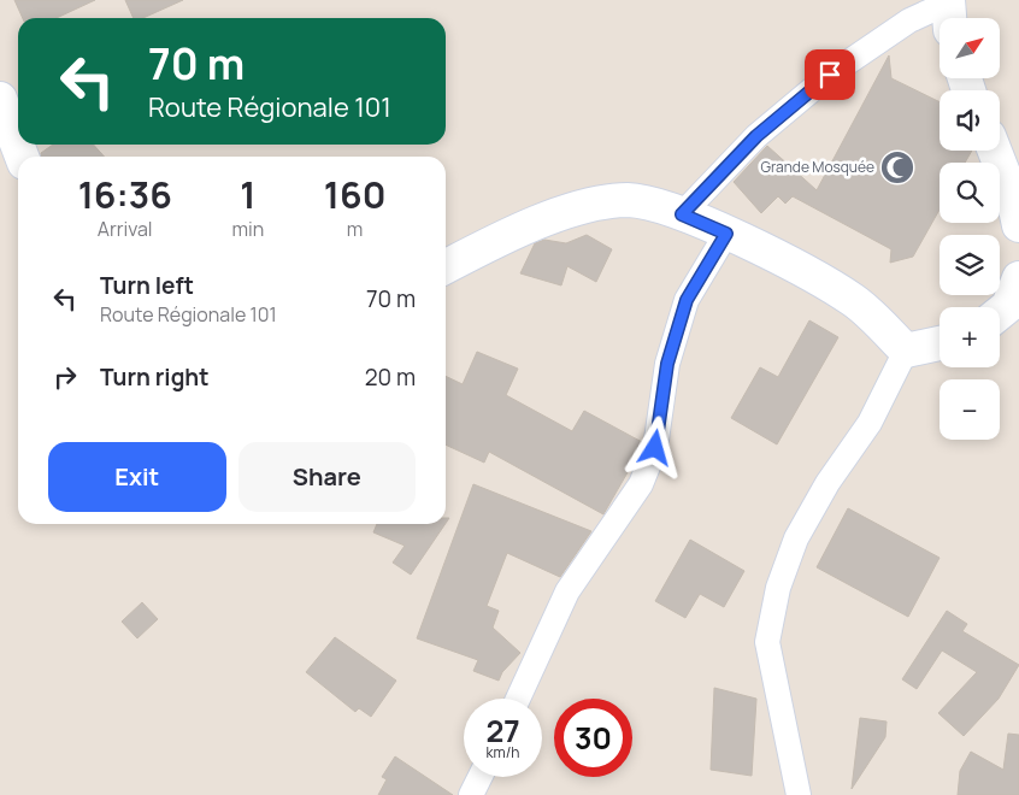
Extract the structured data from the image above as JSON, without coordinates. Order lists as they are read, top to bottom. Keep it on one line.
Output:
{"places":{"mosque":["Grande Mosquée"]},"north":"top right","page":{"map_buttons":["+","−"],"turn":["70 m","Route Régionale 101"],"eta":["16:36","Arrival","1","min","160","m"],"list":[{"name":"Turn left","note":"Route Régionale 101","value":"70 m"},{"name":"Turn right","value":"20 m"}],"buttons":["Exit","Share"],"speed":"27 km/h","limit":"30"}}
